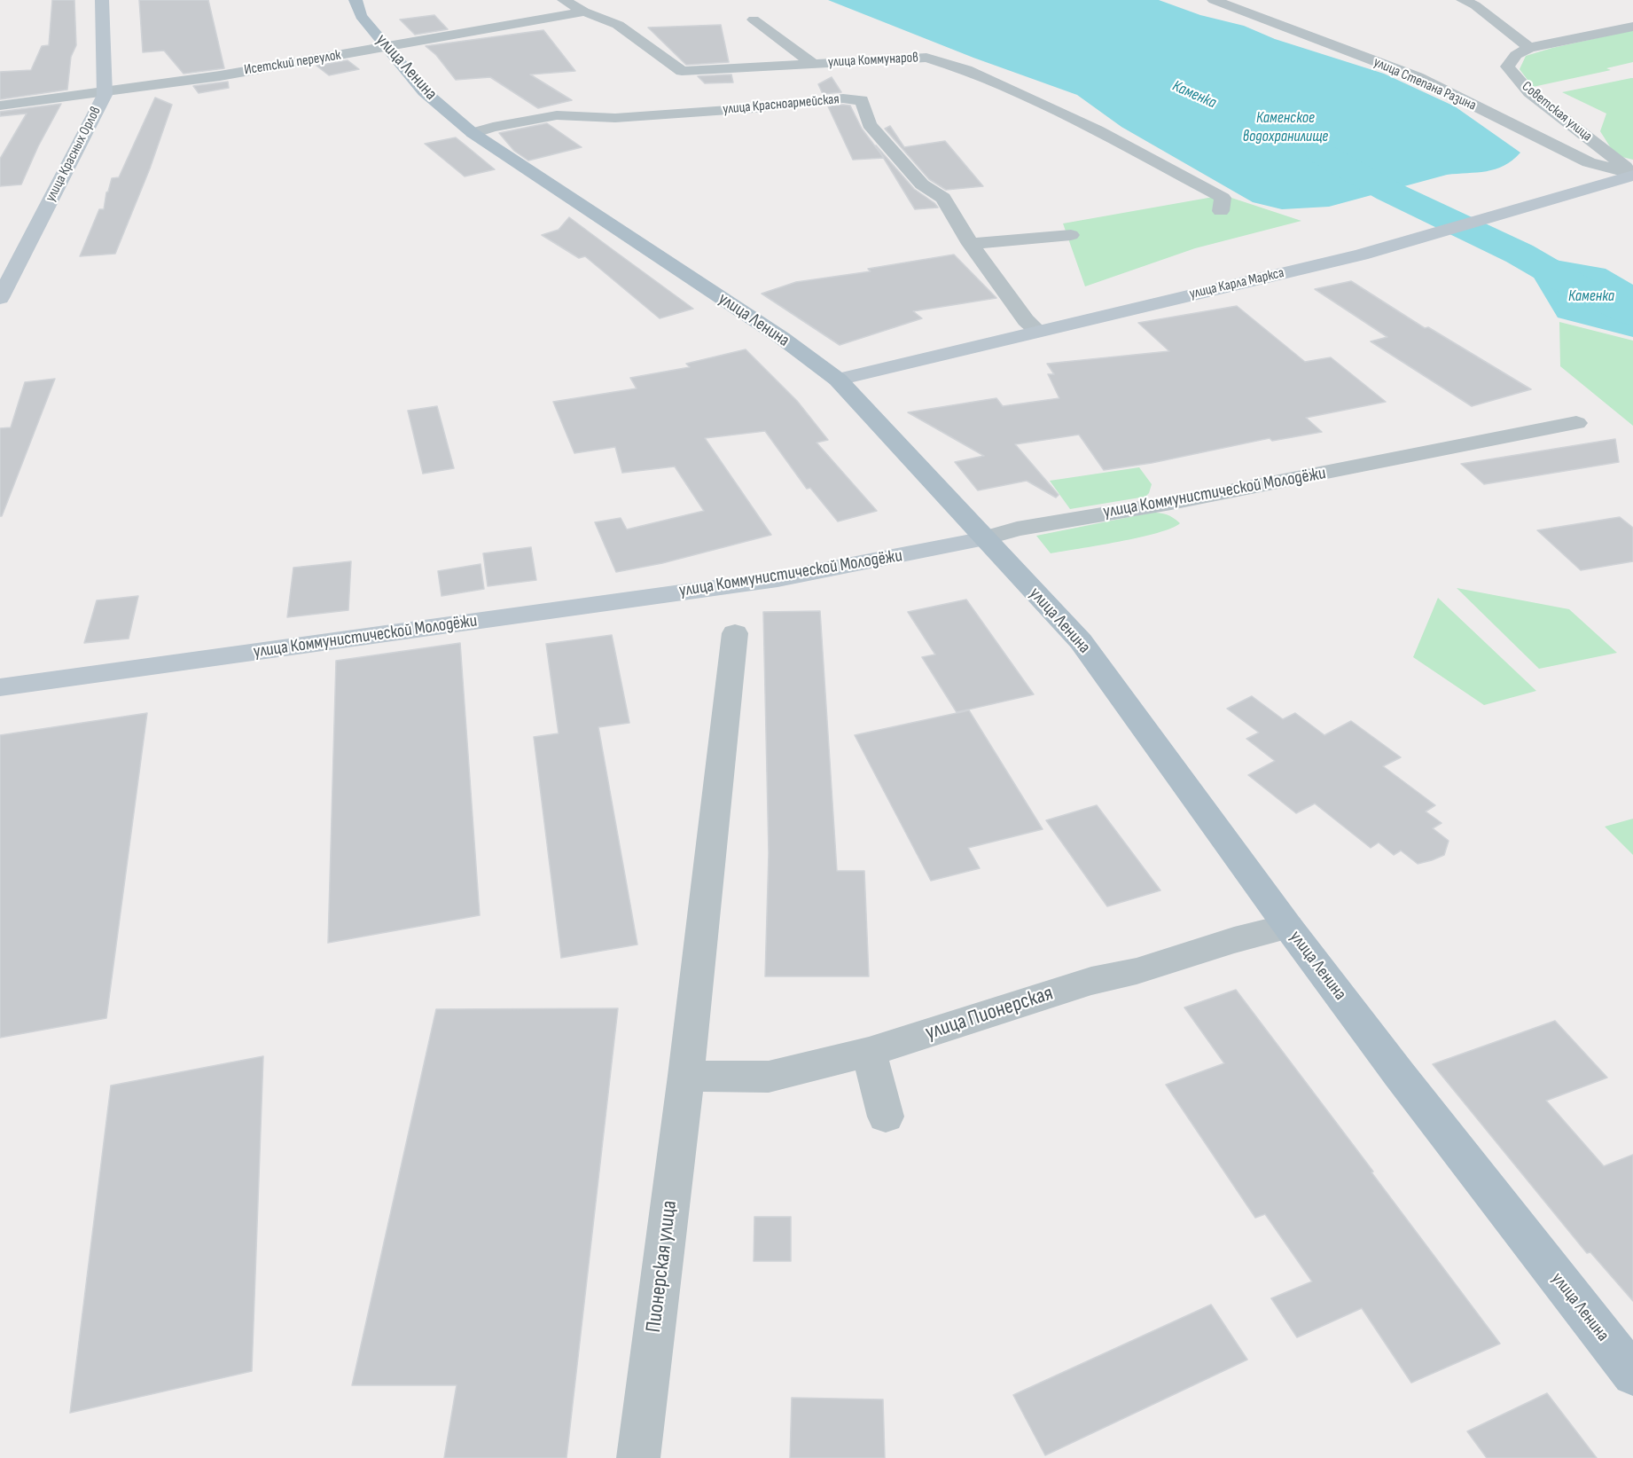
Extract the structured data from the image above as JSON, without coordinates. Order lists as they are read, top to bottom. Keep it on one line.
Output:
{"streets":{"main road":["улица Ленина"],"street":["улица Коммунаров","Исетский переулок","улица Степана Разина","улица Красноармейская","Советская улица","улица Красных Орлов","улица Карла Маркса","улица Коммунистической Молодёжи","улица Пионерская","Пионерская улица"]},"crossings":[["улица Коммунаров","Исетский переулок"],["Исетский переулок","улица Ленина"],["Исетский переулок","улица Красных Орлов"],["улица Ленина","улица Красноармейская"],["улица Ленина","улица Карла Маркса"],["улица Ленина","улица Коммунистической Молодёжи"],["улица Ленина","улица Пионерская"],["улица Степана Разина","Советская улица"],["улица Степана Разина","улица Карла Маркса"],["улица Красноармейская","улица Карла Маркса"],["Советская улица","улица Карла Маркса"],["улица Пионерская","Пионерская улица"]],"water":["Каменка","Каменское водохранилище"]}
